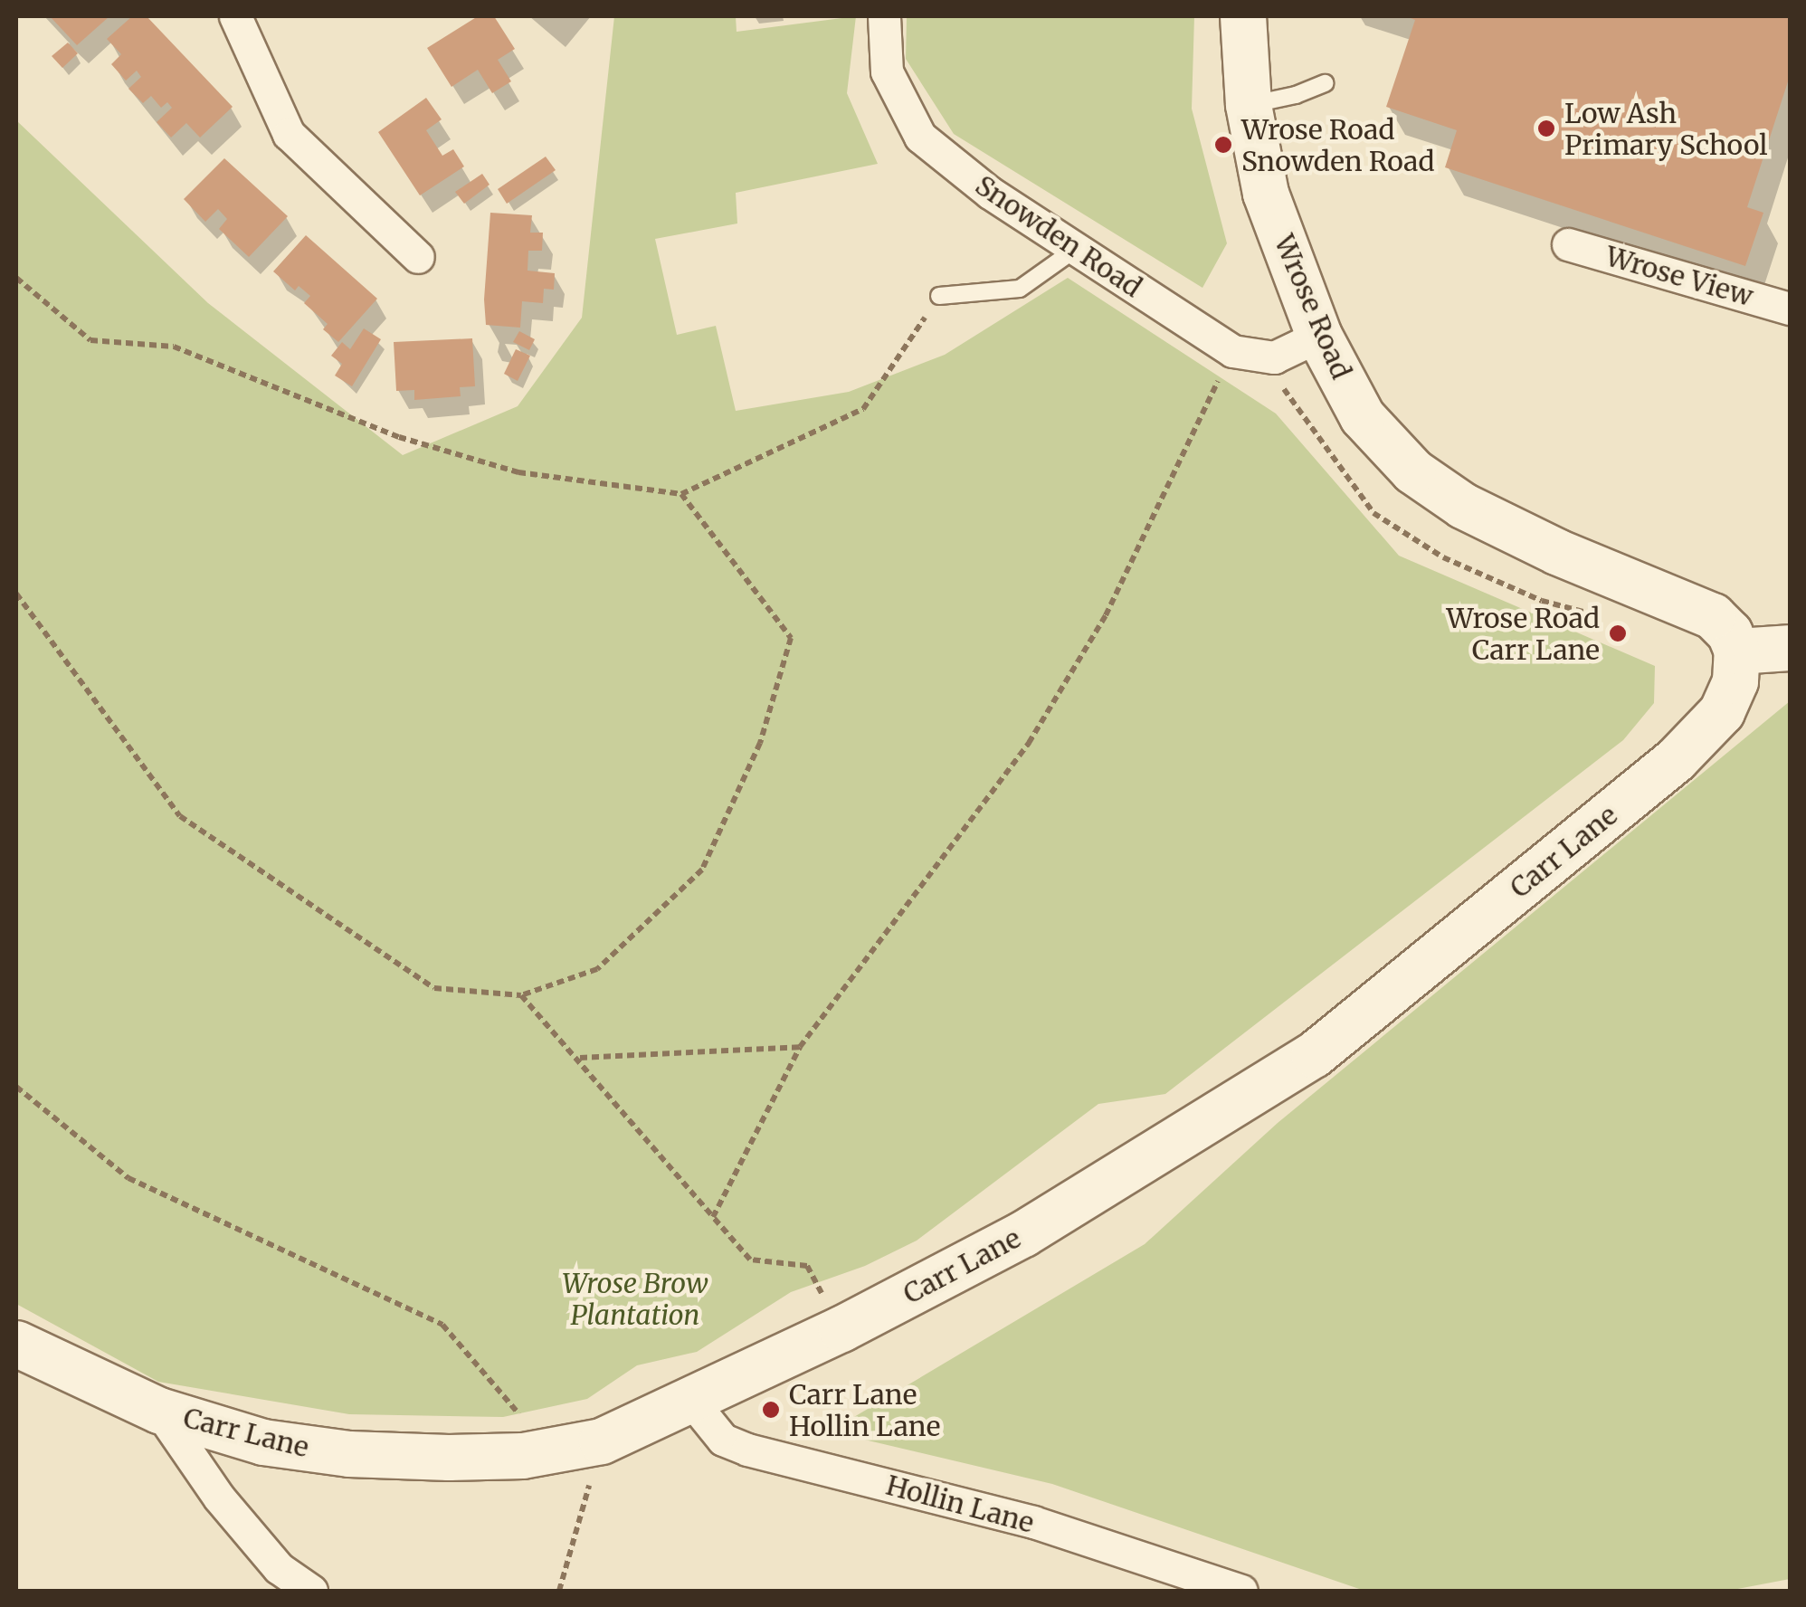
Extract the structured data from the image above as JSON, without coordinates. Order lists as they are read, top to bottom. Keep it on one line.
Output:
{"streets":{"street":["Snowden Road","Wrose View","Wrose Road","Carr Lane","Hollin Lane"]},"crossings":[["Wrose Road","Carr Lane"],["Carr Lane","Hollin Lane"]],"parks":["Wrose Brow Plantation"],"places":["Low Ash Primary School","Wrose Road Snowden Road","Wrose Road Carr Lane","Carr Lane Hollin Lane"]}
